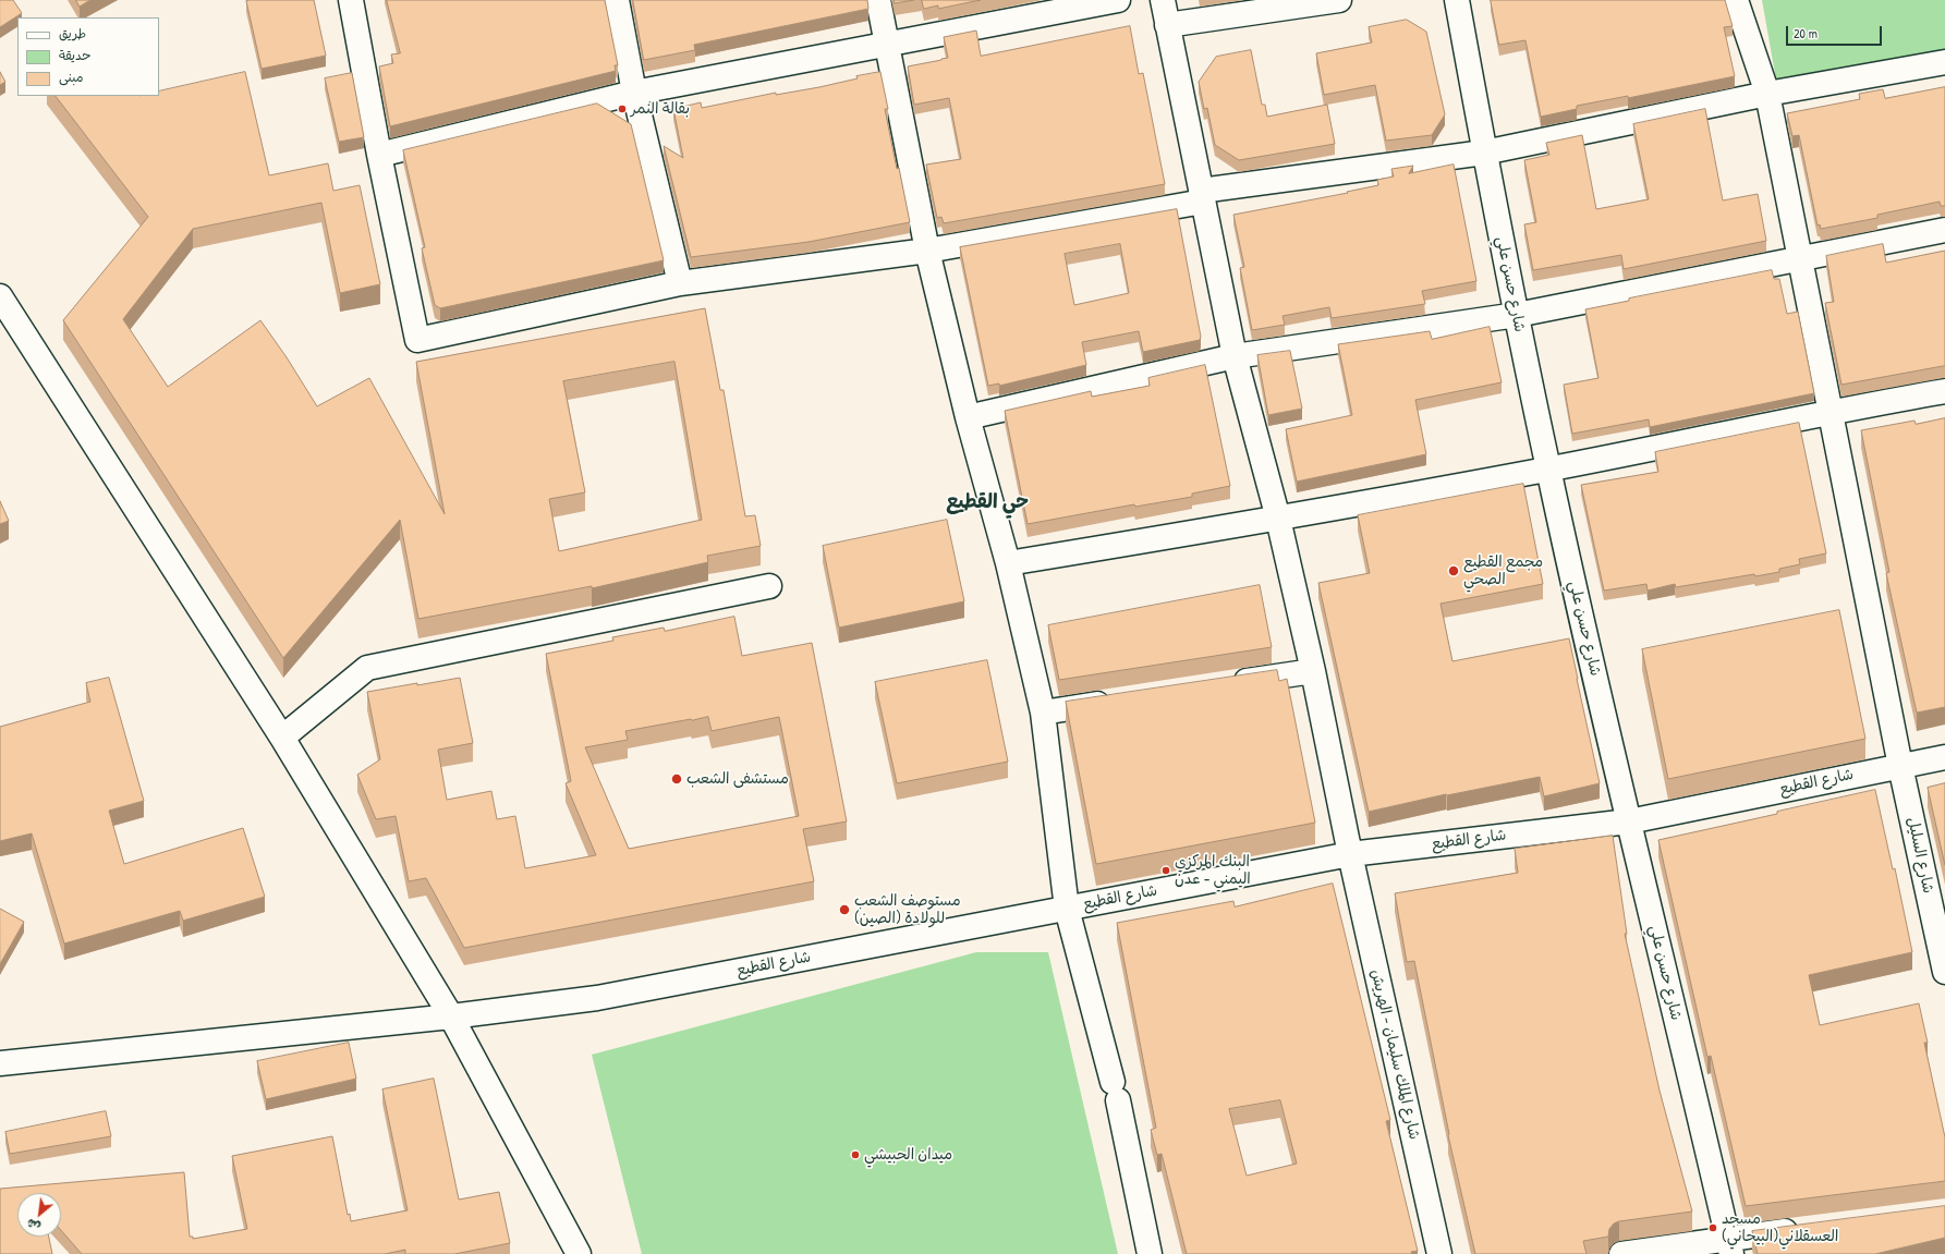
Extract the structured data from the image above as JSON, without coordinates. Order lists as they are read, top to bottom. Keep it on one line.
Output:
{"streets":{"street":["شارع حسن علي","شارع القطيع","شارع السليل","شارع الملك سليمان - الهريش"]},"crossings":[["شارع حسن علي","شارع القطيع"],["شارع القطيع","شارع السليل"],["شارع القطيع","شارع الملك سليمان - الهريش"]],"districts":["حي القطيع"],"places":["بقالة النمر","مجمع القطيع الصحي","مستشفى الشعب","البنك المركزي اليمني - عدن","مستوصف الشعب (الصين) للولادة","ميدان الحبيشي","مسجد العسقلاني(البيحاني)"],"legend":["طريق","حديقة","مبنى"],"scale_bar":"20 m","north":"bottom left"}
